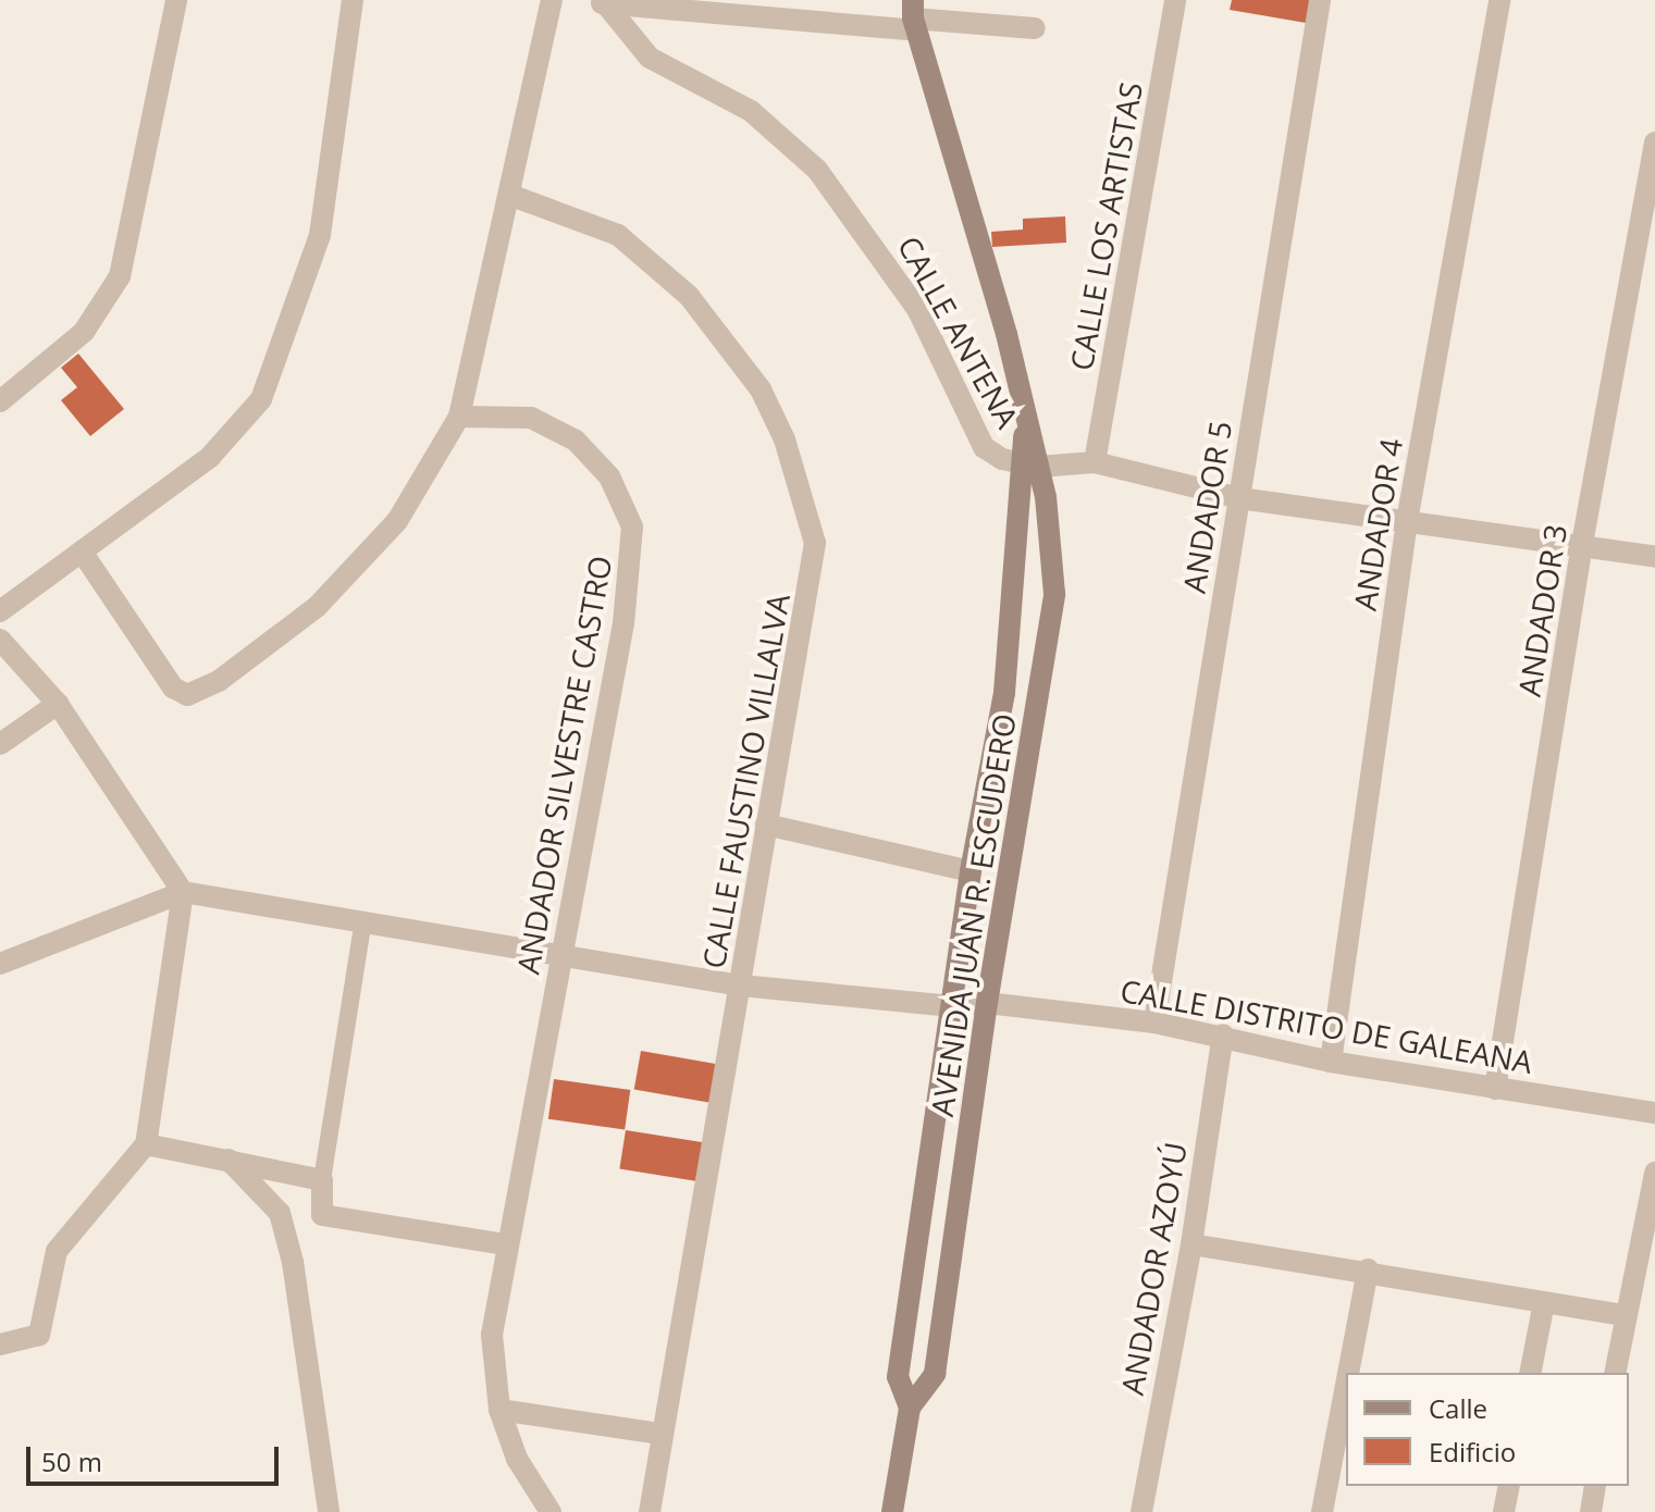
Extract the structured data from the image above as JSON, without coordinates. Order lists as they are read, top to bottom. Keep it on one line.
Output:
{"streets":{"main road":["AVENIDA JUAN R. ESCUDERO"],"street":["CALLE LOS ARTISTAS","CALLE ANTENA","ANDADOR 5","ANDADOR 4","ANDADOR 3","ANDADOR SILVESTRE CASTRO","CALLE FAUSTINO VILLALVA","CALLE DISTRITO DE GALEANA","ANDADOR AZOYÚ"]},"crossings":[["CALLE ANTENA","AVENIDA JUAN R. ESCUDERO"],["ANDADOR 5","CALLE DISTRITO DE GALEANA"],["ANDADOR 4","CALLE DISTRITO DE GALEANA"],["ANDADOR 3","CALLE DISTRITO DE GALEANA"],["ANDADOR SILVESTRE CASTRO","CALLE DISTRITO DE GALEANA"],["CALLE FAUSTINO VILLALVA","CALLE DISTRITO DE GALEANA"],["AVENIDA JUAN R. ESCUDERO","CALLE DISTRITO DE GALEANA"],["CALLE DISTRITO DE GALEANA","ANDADOR AZOYÚ"]],"legend":["Calle","Edificio"],"scale_bar":"50 m"}
